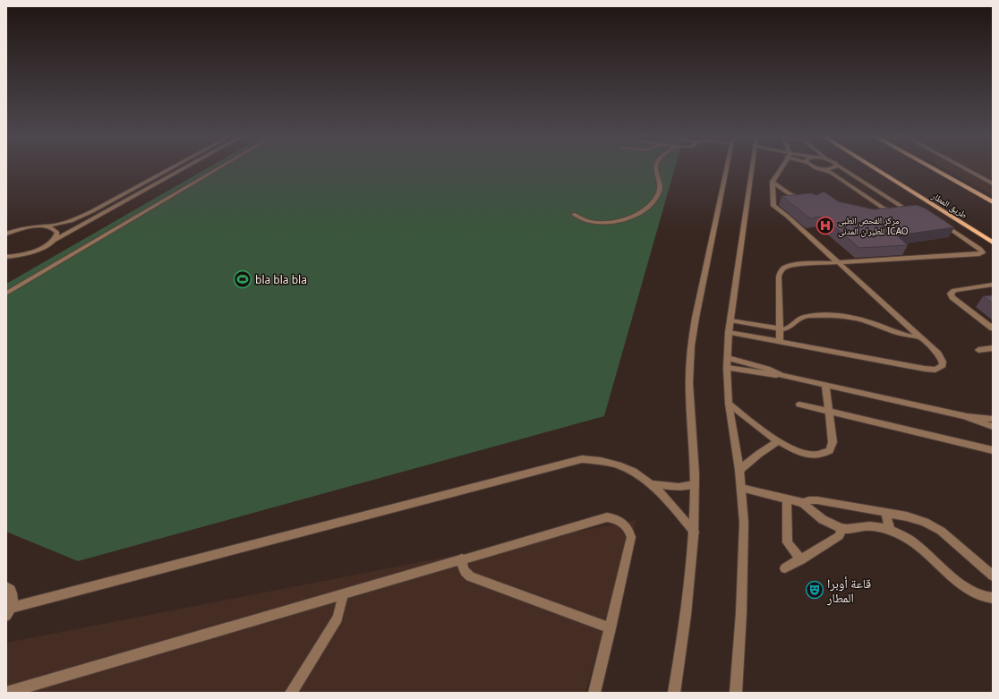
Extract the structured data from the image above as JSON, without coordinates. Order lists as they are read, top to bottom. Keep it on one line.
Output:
{"streets":{"main road":["طريق المطار"]},"places":{"hospital":["مركز الفحص الطبى للطيران المدنى ICAO"],"sports":["bla bla bla"],"theatre":["قاعة أوبرا المطار"]}}
